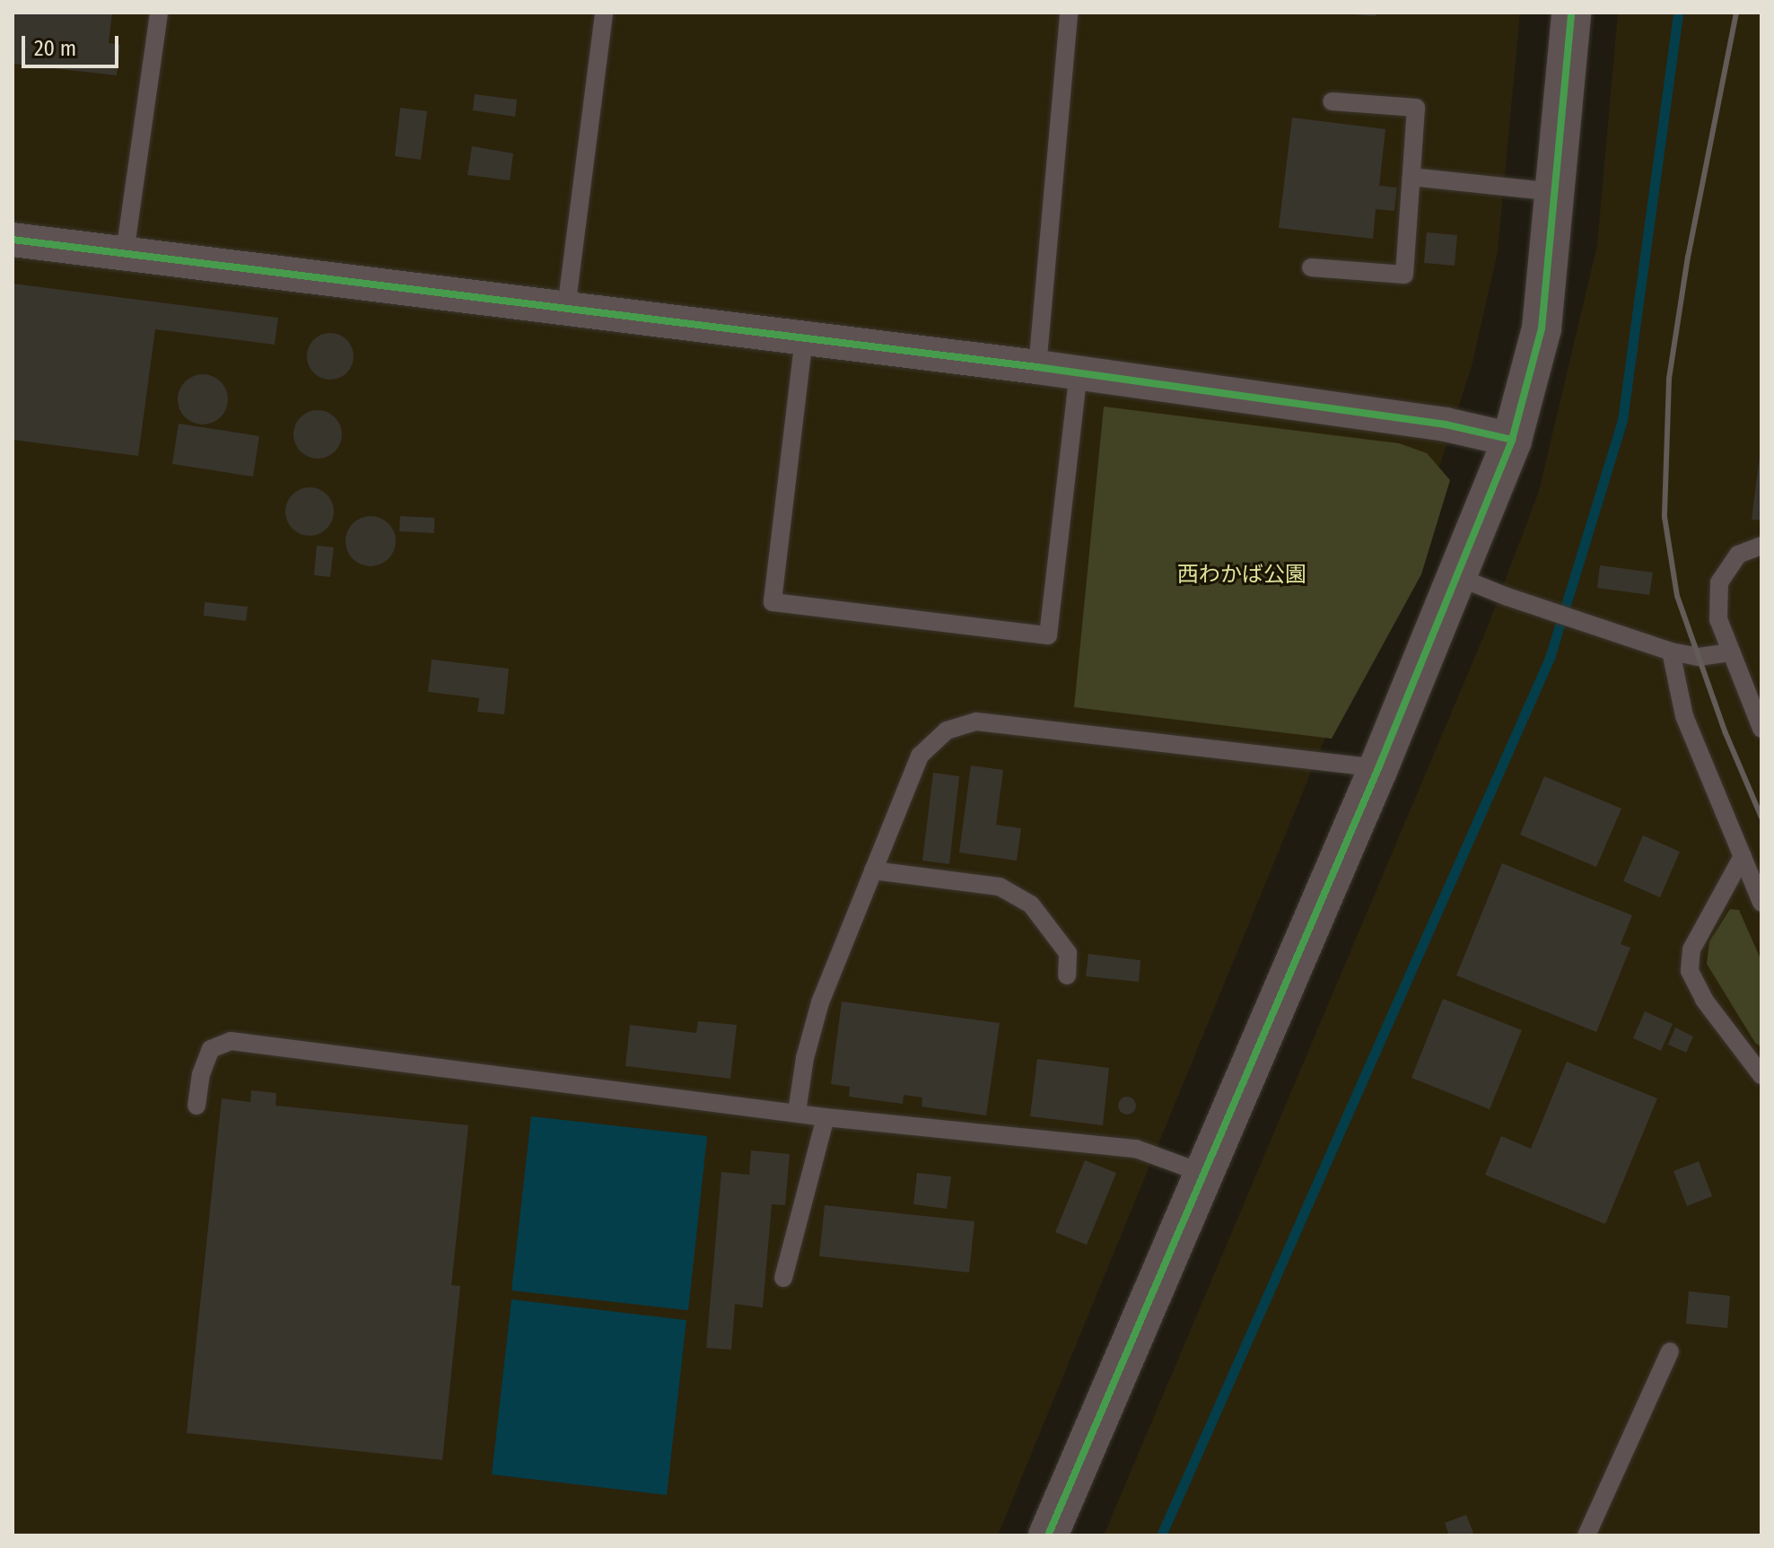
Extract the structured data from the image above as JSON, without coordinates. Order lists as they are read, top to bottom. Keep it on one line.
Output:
{"parks":["西わかば公園"],"scale_bar":"20 m"}
